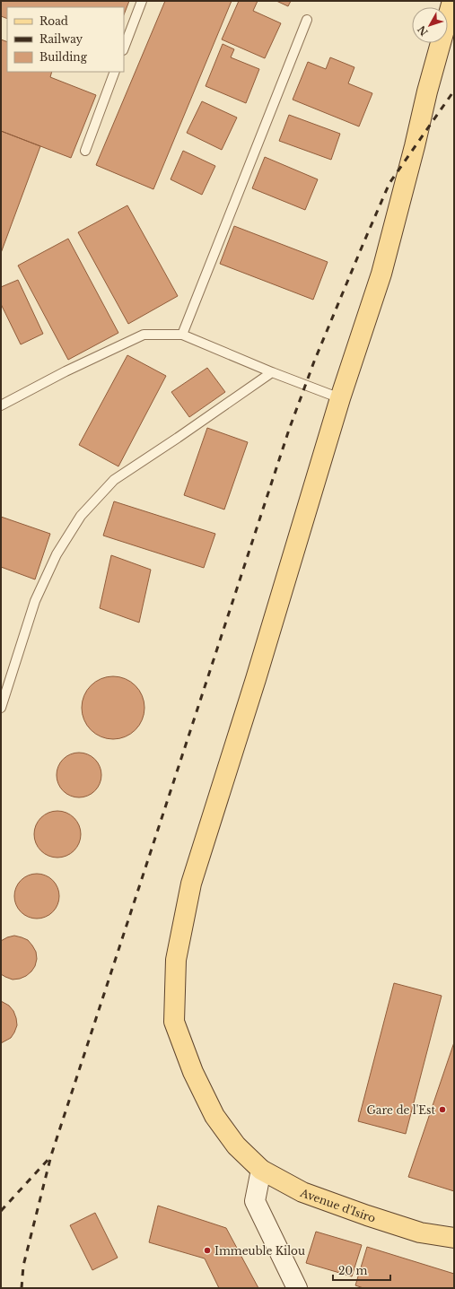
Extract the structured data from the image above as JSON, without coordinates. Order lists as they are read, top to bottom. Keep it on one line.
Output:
{"streets":{"main road":["Avenue d'Isiro"]},"places":["Gare de l'Est","Immeuble Kilou"],"legend":["Road","Railway","Building"],"scale_bar":"20 m","north":"bottom left"}
